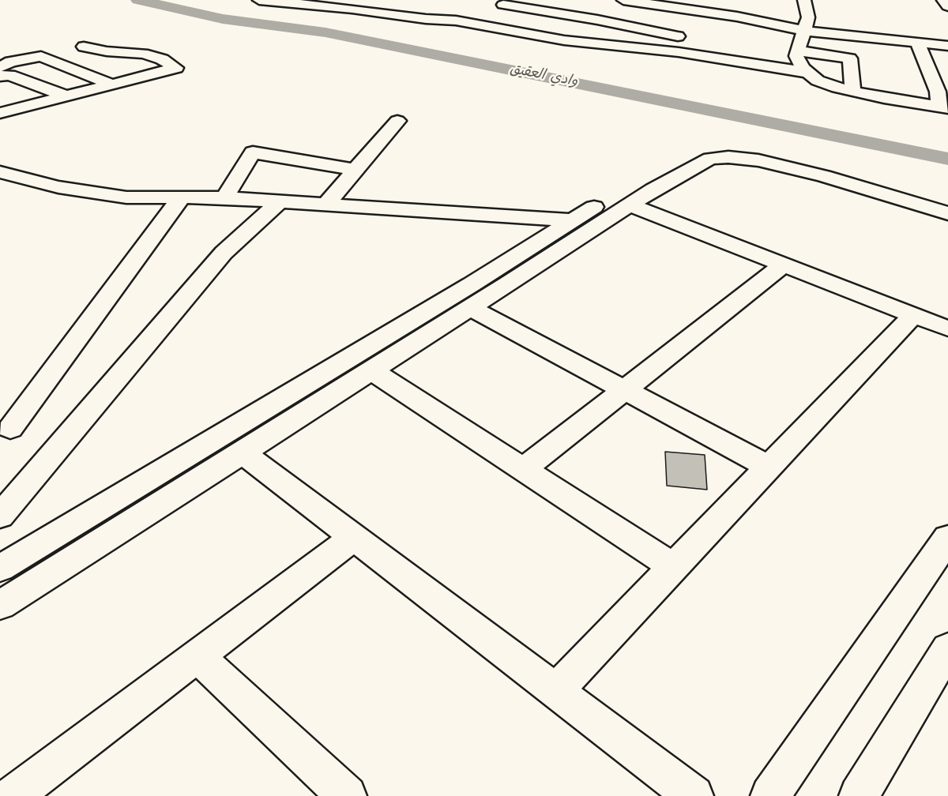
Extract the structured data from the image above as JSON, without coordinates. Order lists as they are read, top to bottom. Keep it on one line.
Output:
{"water":["وادي العقيق"]}
